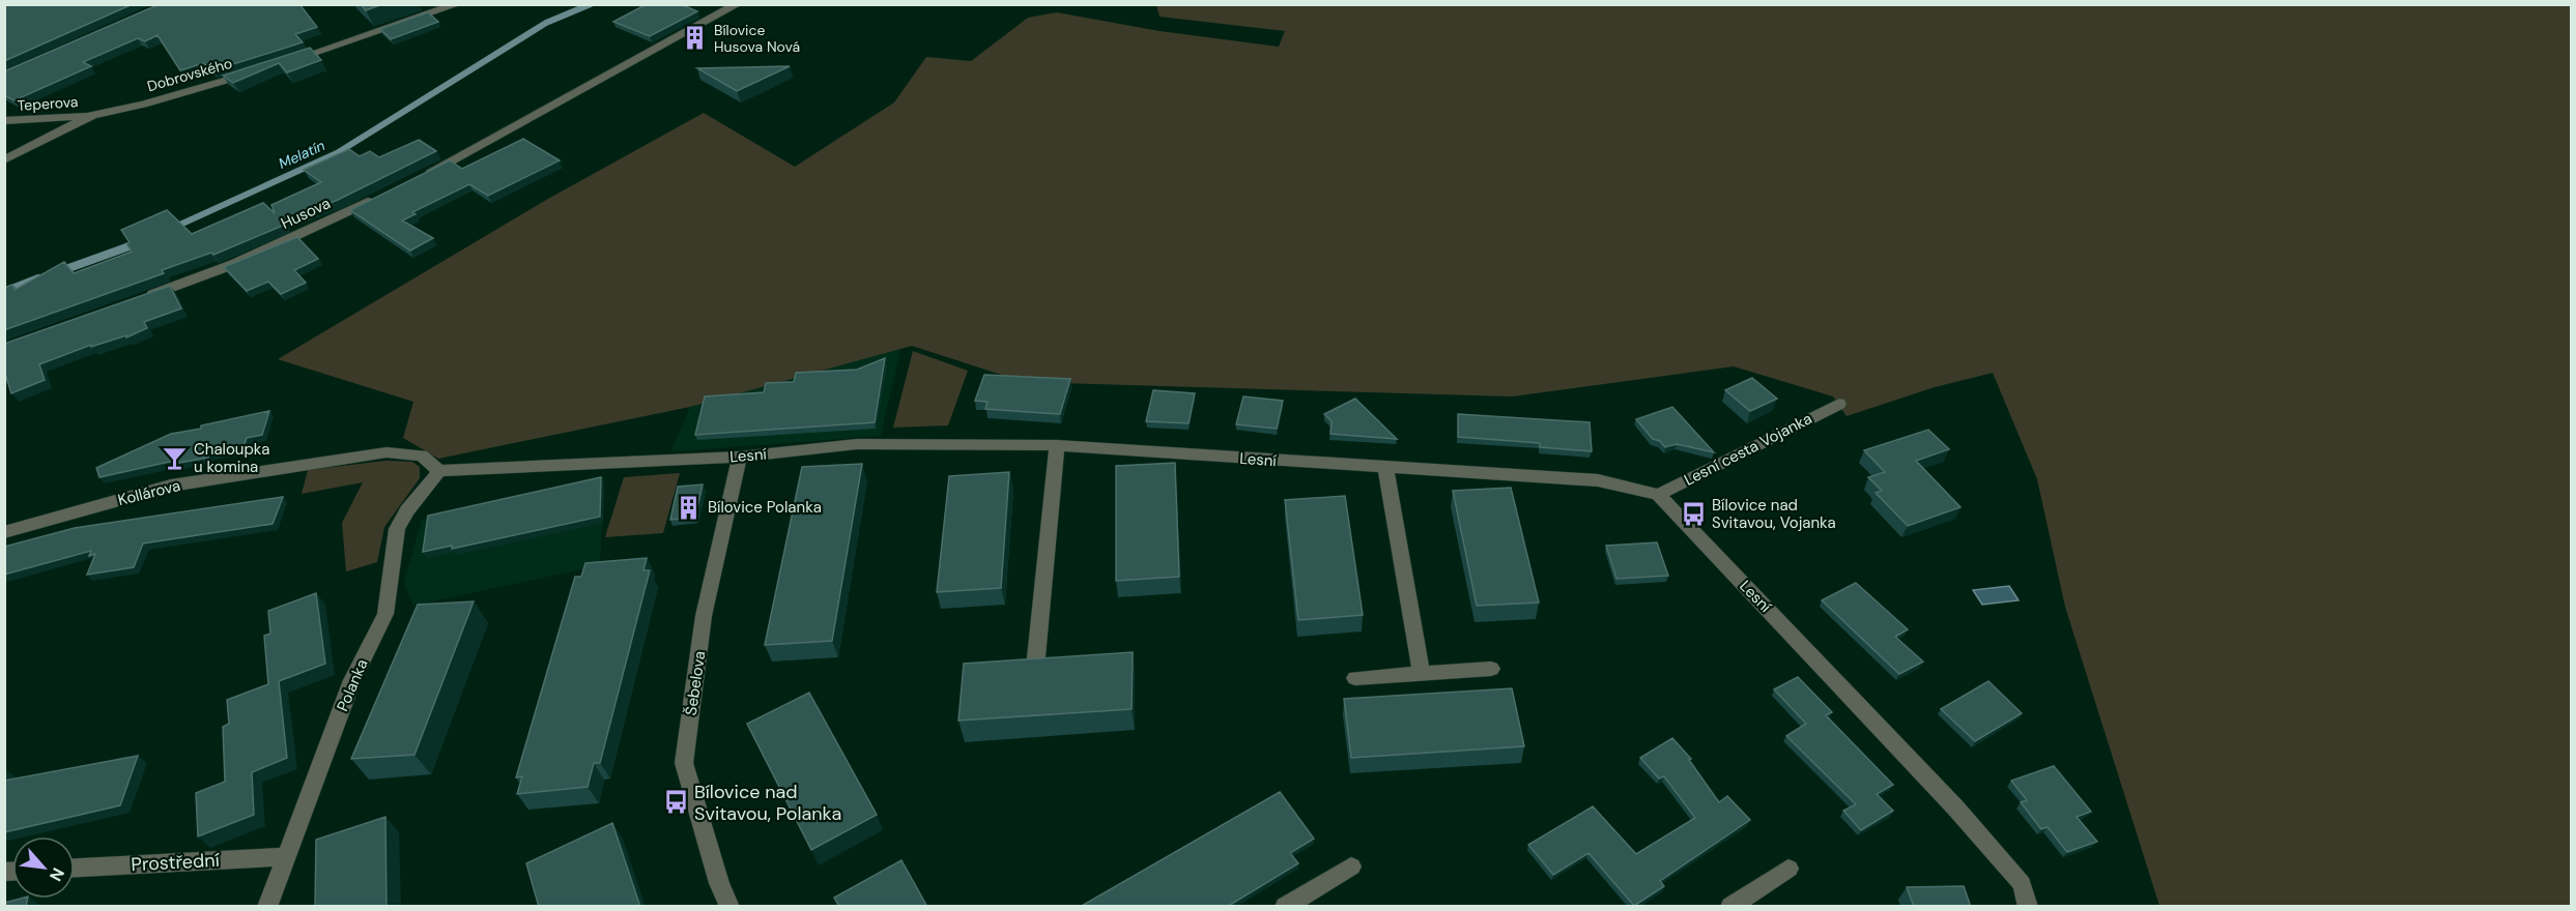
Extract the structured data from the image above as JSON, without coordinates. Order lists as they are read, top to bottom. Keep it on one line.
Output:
{"streets":{"street":["Dobrovského","Teperova","Husova","Lesní cesta Vojanka","Lesní","Kollárova","Šebelova","Polanka","Prostřední"]},"crossings":[["Dobrovského","Teperova"],["Lesní cesta Vojanka","Lesní"],["Lesní","Kollárova"],["Lesní","Šebelova"],["Lesní","Polanka"],["Kollárova","Polanka"],["Polanka","Prostřední"]],"water":["Melatín"],"places":{"building":["Bílovice Husova Nová","Bílovice Polanka"],"bar":["Chaloupka u komina"],"bus stop":["Bílovice nad Svitavou, Vojanka","Bílovice nad Svitavou, Polanka"]},"north":"bottom right"}
